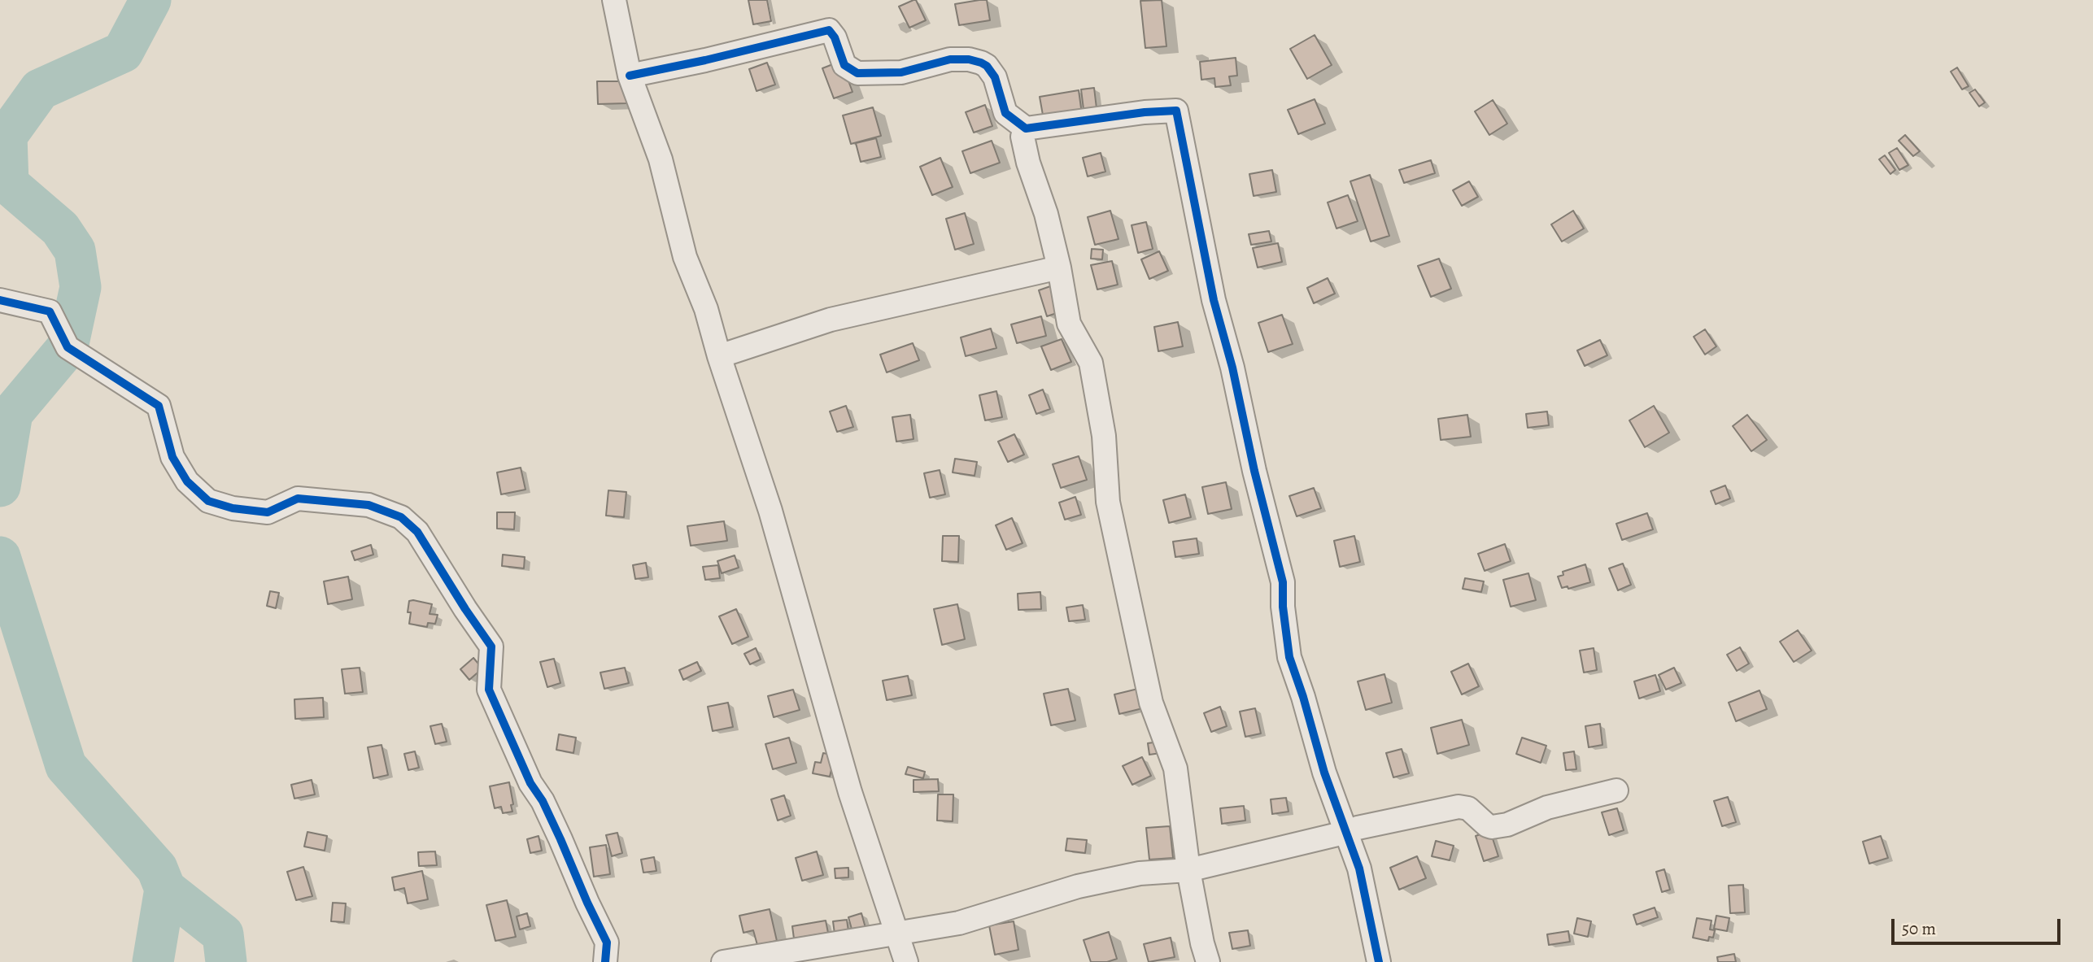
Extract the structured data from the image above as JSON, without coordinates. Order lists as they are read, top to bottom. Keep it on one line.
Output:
{"scale_bar":"50 m"}
